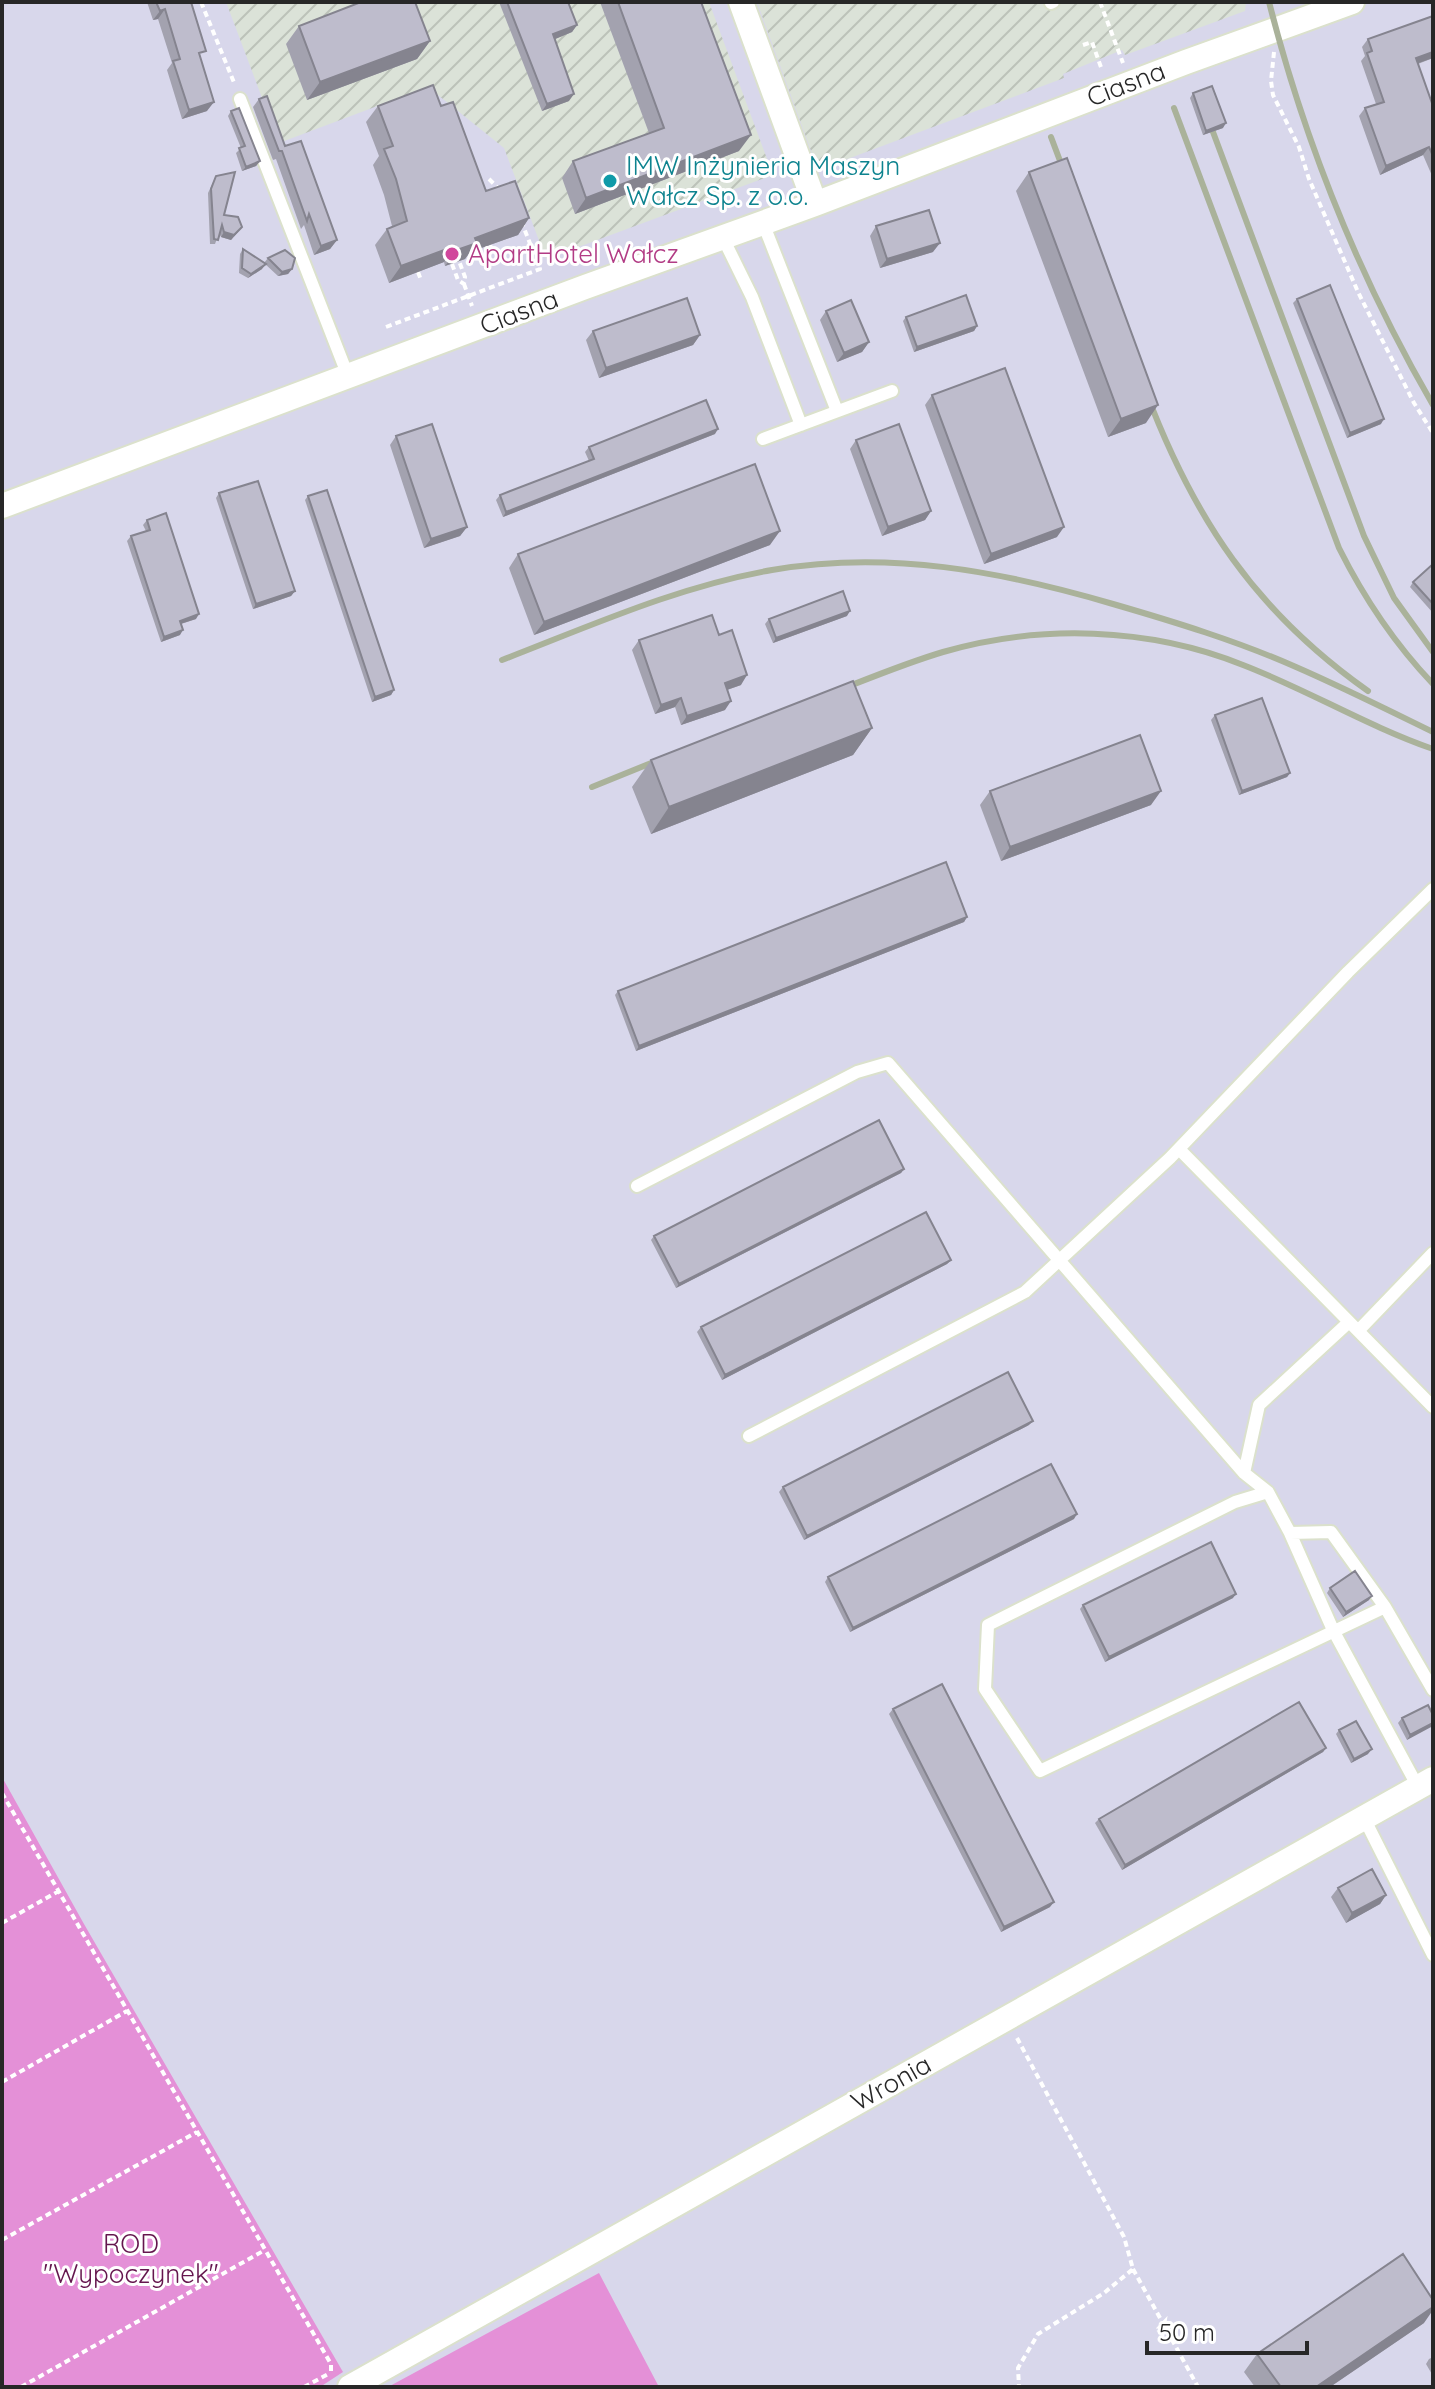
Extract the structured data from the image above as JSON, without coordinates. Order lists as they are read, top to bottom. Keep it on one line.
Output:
{"streets":{"street":["Ciasna","Wronia"]},"parks":["ROD \"Wypoczynek\""],"places":["IMW Inżynieria Maszyn Wałcz Sp. z o.o.","ApartHotel Wałcz"],"scale_bar":"50 m"}
